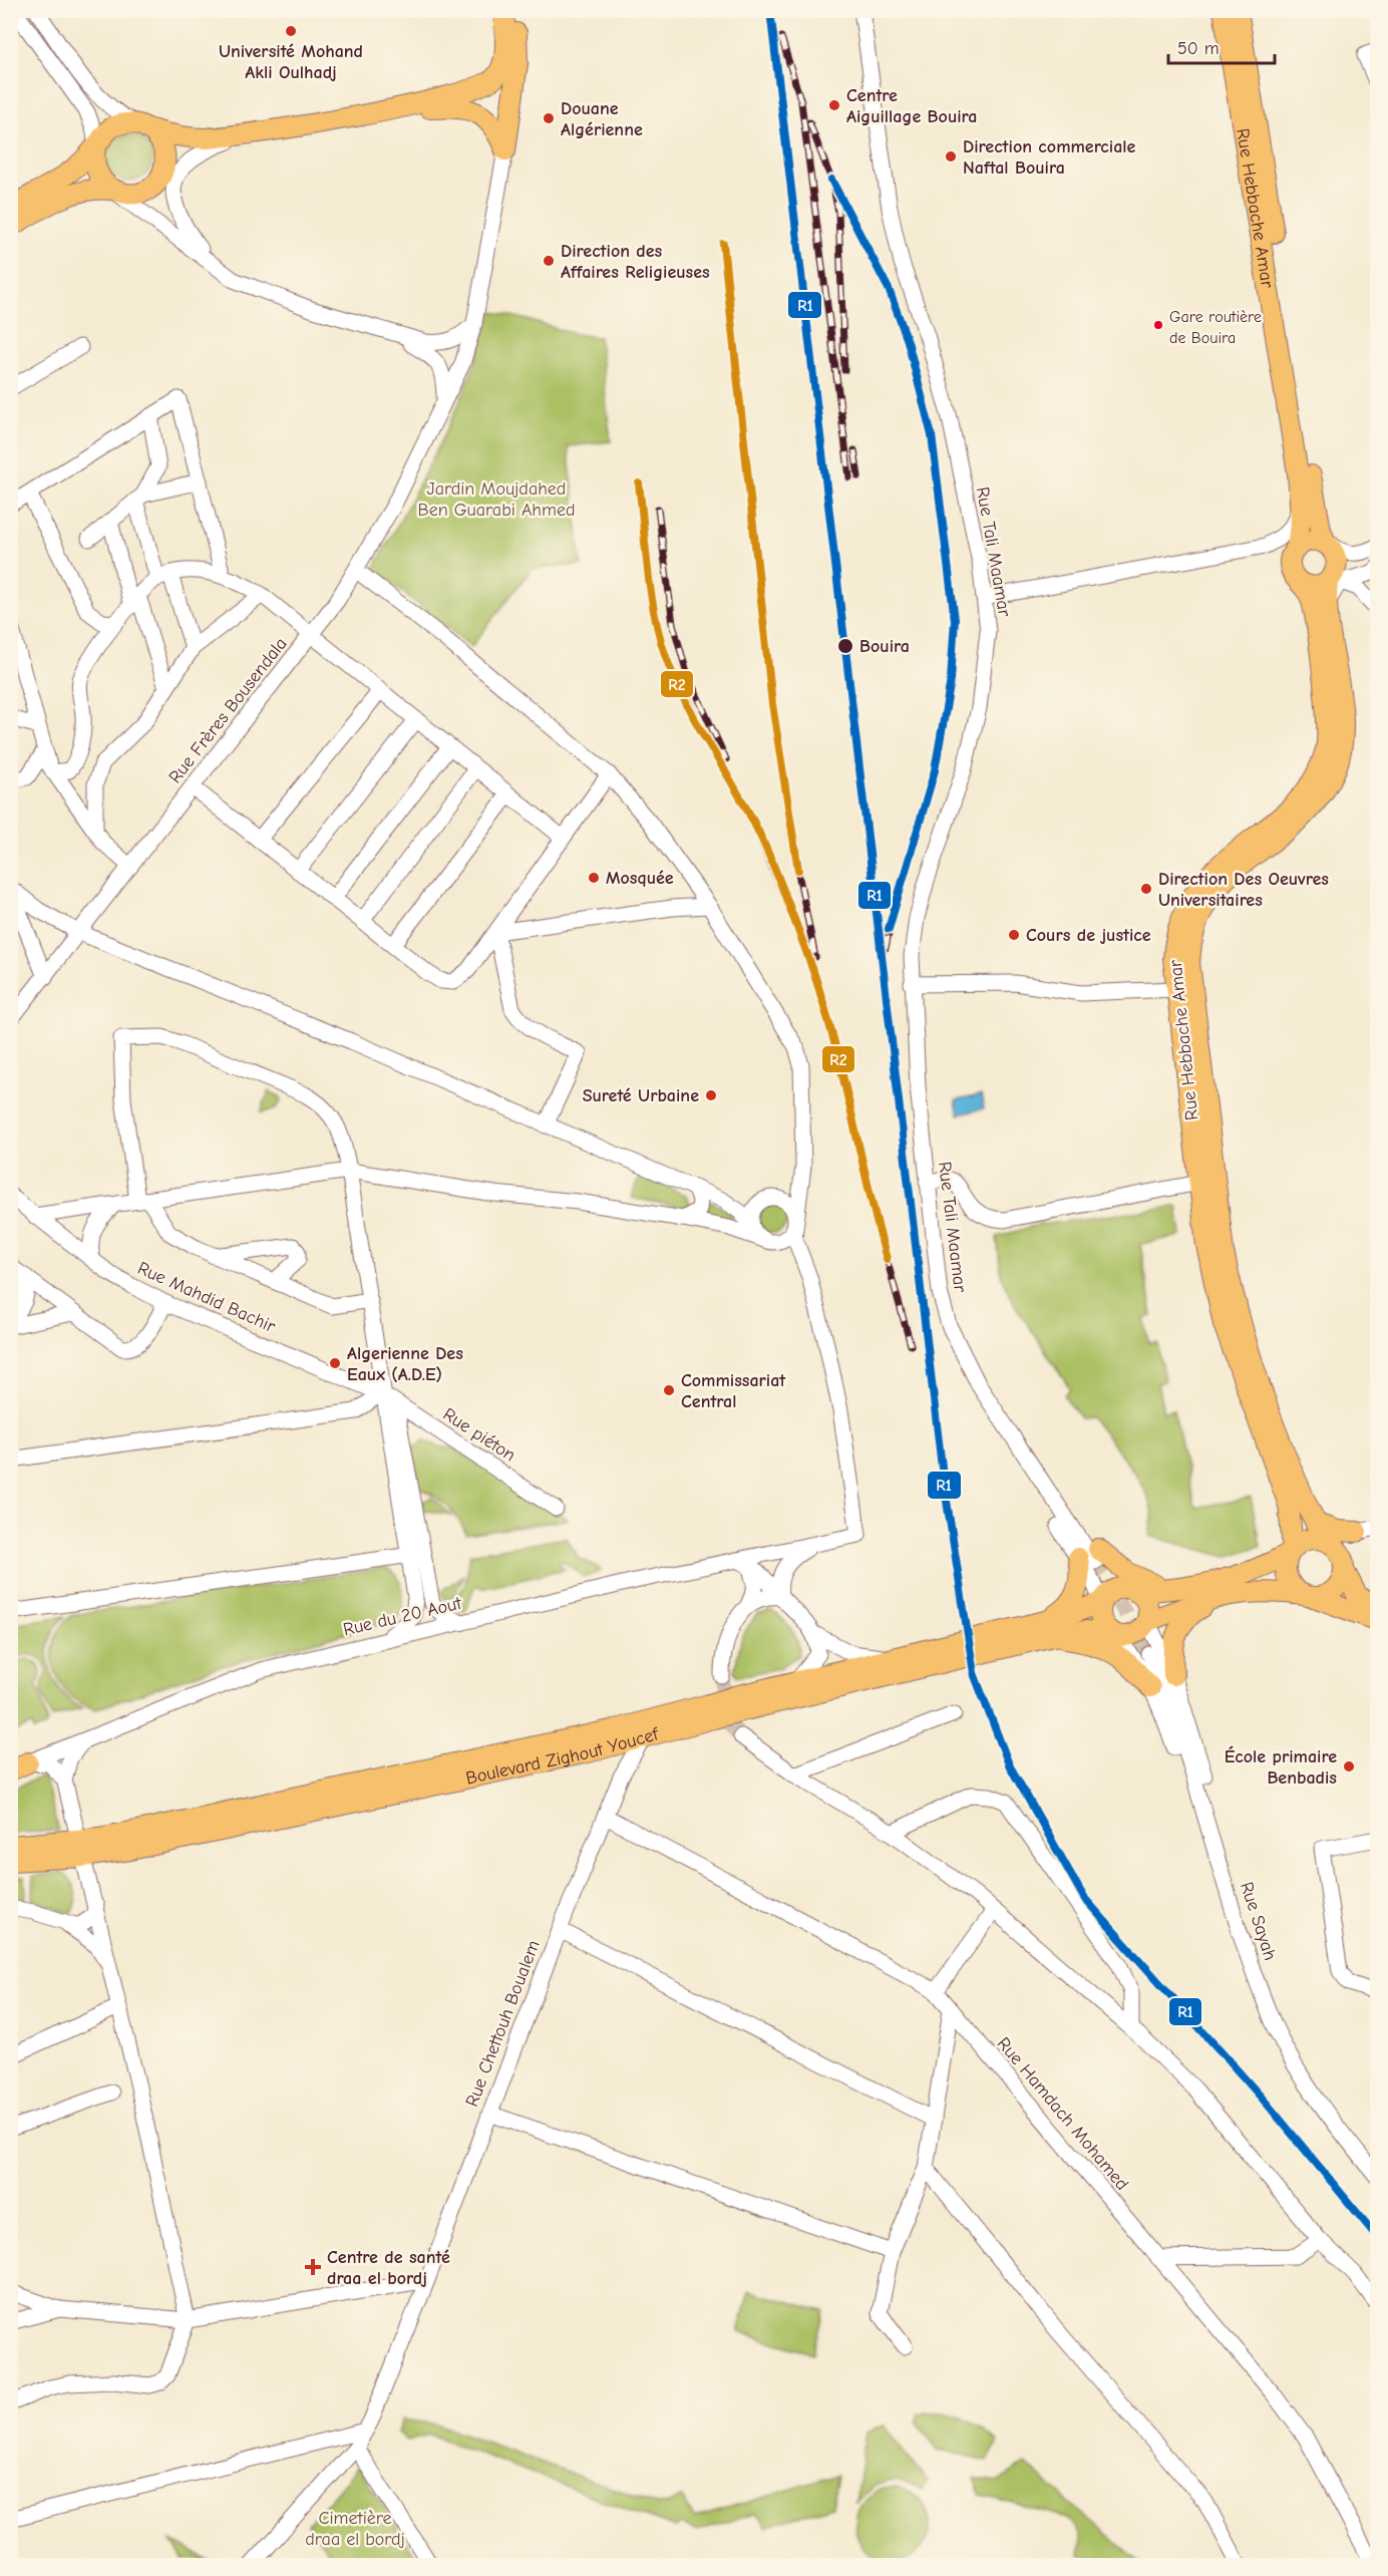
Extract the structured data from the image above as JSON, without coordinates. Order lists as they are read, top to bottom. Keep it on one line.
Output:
{"streets":{"main road":["Rue Hebbache Amar","Boulevard Zighout Youcef"],"street":["Rue Tali Maamar","Rue Frères Bousendala","Rue Mahdid Bachir","Rue piéton","Rue du 20 Aout","Rue Sayah","Rue Chettouh Boualem","Rue Hamdach Mohamed"]},"crossings":[["Rue Mahdid Bachir","Rue piéton"],["Boulevard Zighout Youcef","Rue Chettouh Boualem"],["Rue Chettouh Boualem","Rue Hamdach Mohamed"]],"parks":["Jardin Moujdahed Ben Guarabi Ahmed","Cimetière draa el bordj"],"places":{"other":["Université Mohand Akli Oulhadj","Centre Aiguillage Bouira","Douane Algérienne","Direction commerciale Naftal Bouira","Direction des Affaires Religieuses","Gare routière de Bouira","Bouira","Mosquée","Direction Des Oeuvres Universitaires","Cours de justice","Sureté Urbaine","Algerienne Des Eaux (A.D.E)","Commissariat Central","École primaire Benbadis"],"health":["Centre de santé draa el bordj"]},"lines":["transit line R1","transit line R2"],"scale_bar":"50 m"}
